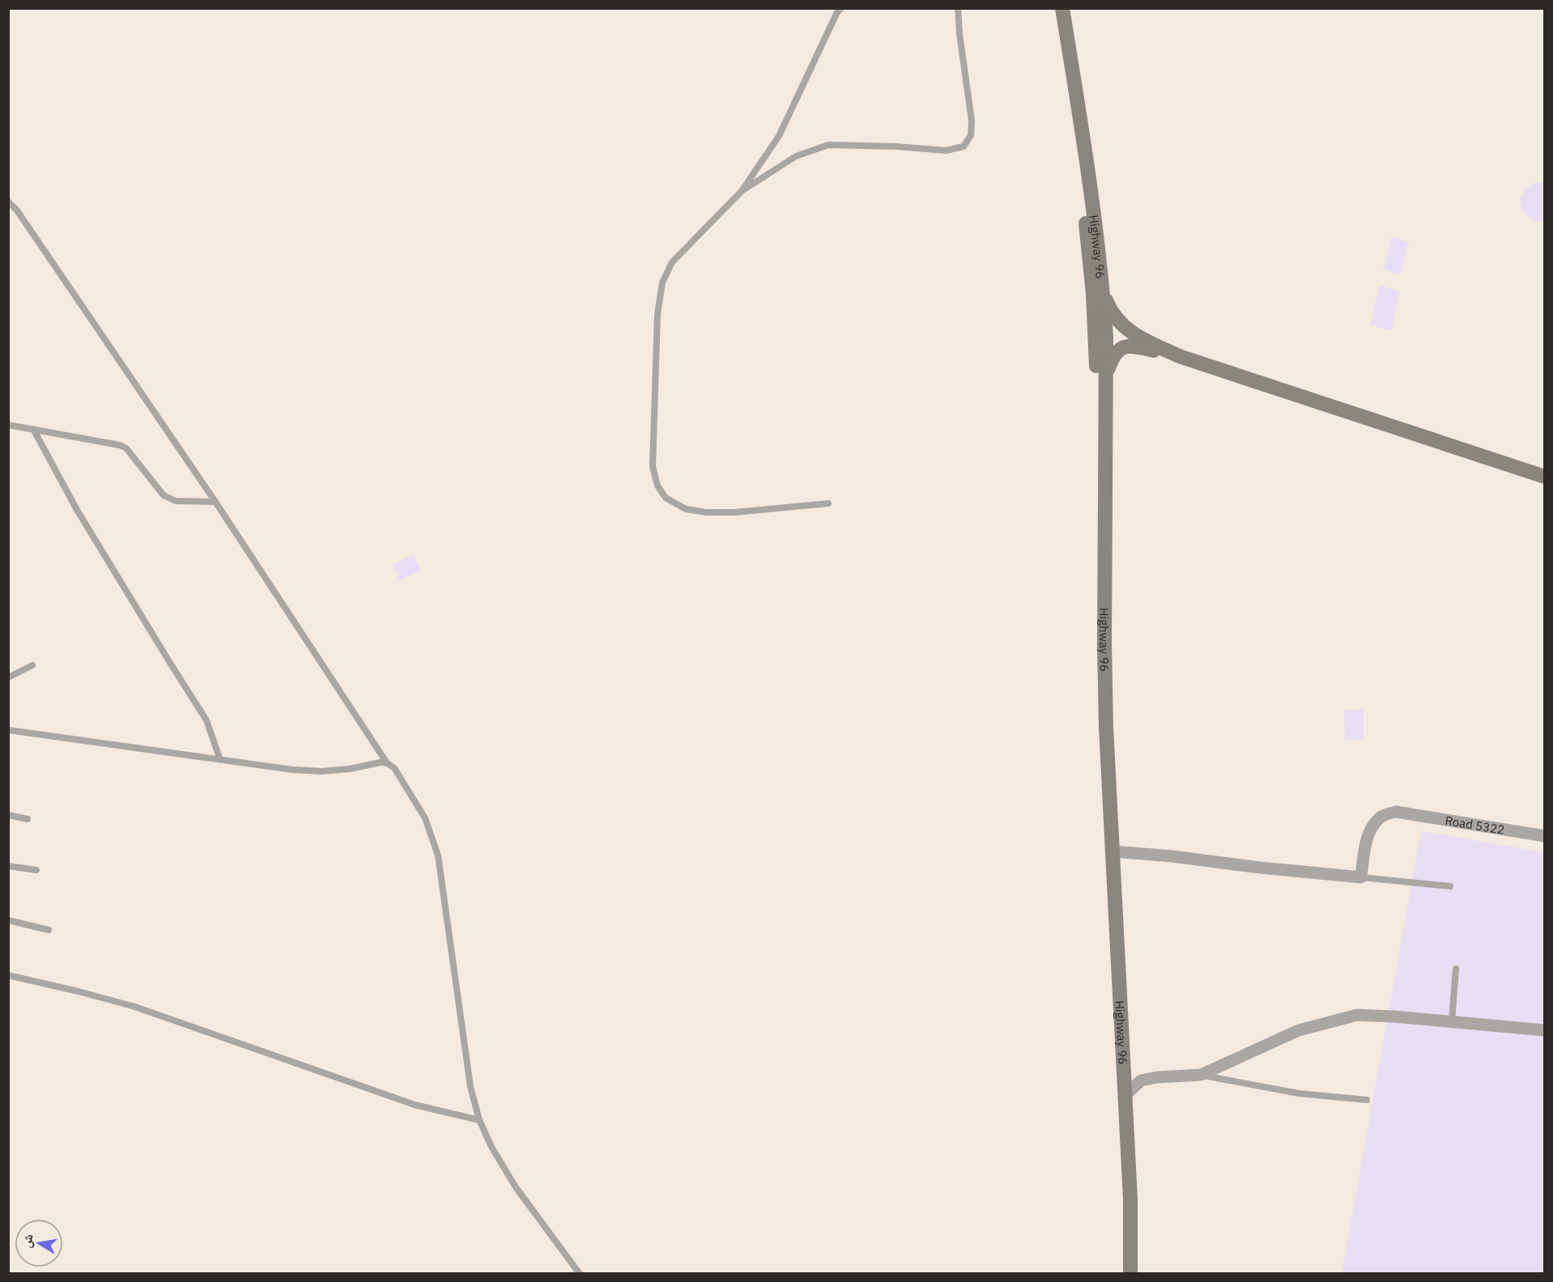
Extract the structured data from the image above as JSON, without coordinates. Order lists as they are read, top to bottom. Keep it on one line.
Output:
{"streets":{"street":["Highway 96","Road 5322"]},"north":"left"}
